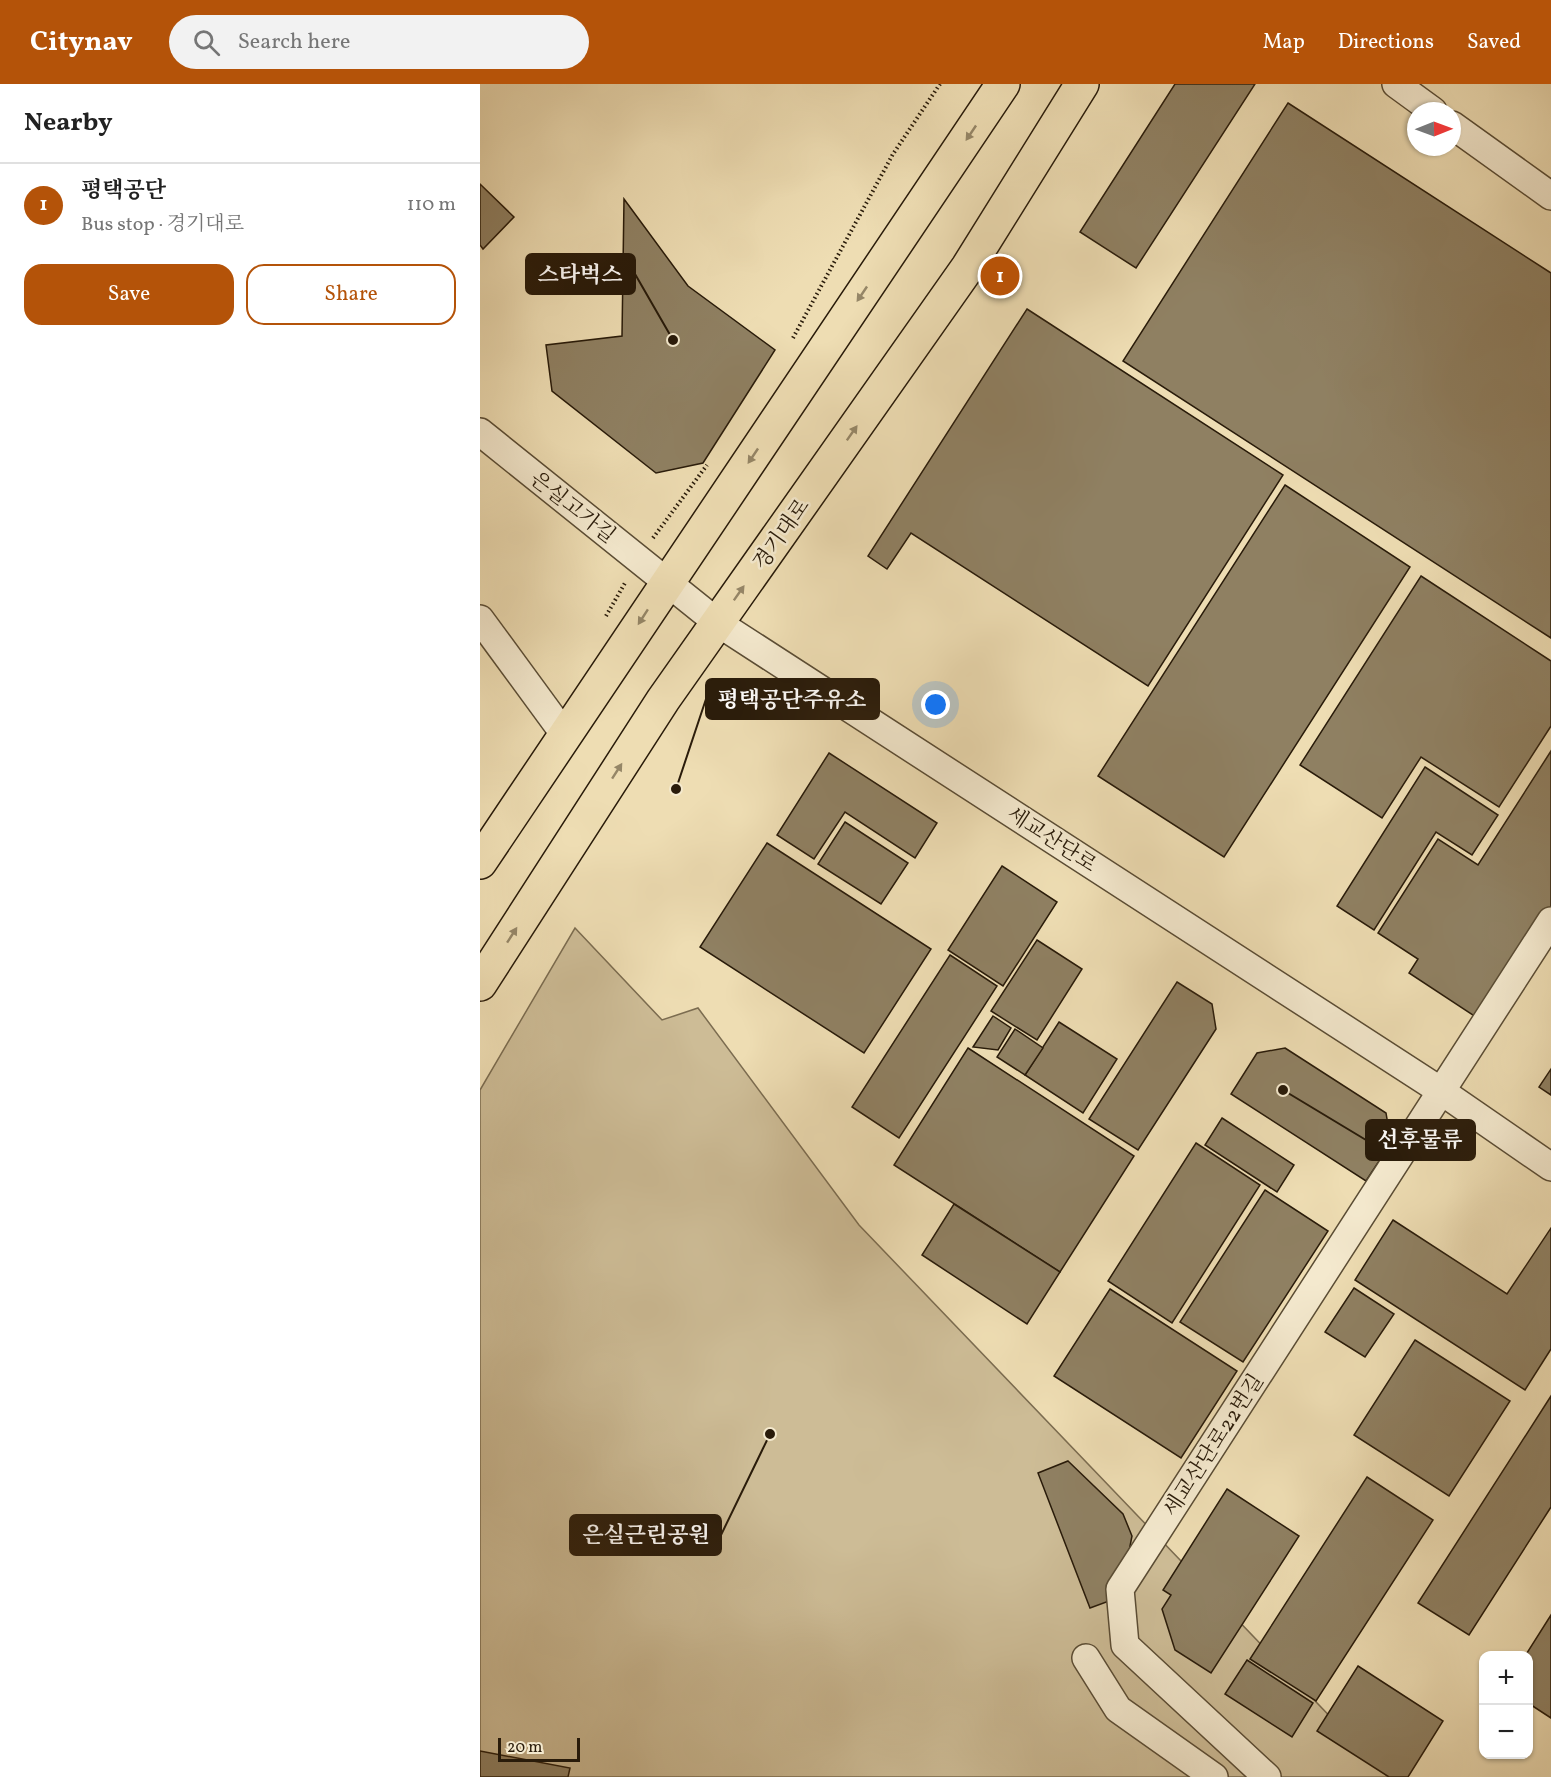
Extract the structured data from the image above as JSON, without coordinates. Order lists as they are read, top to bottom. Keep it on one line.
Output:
{"streets":{"main road":["경기대로"],"street":["은실고가길","세교산단로","세교산단로22번길"]},"crossings":[["은실고가길","세교산단로"],["경기대로","세교산단로"],["세교산단로","세교산단로22번길"]],"places":["스타벅스","평택공단주유소","선후물류","은실근린공원"],"scale_bar":"20 m","north":"right","page":{"header":"Citynav","search":"Search here","nav":["Map","Directions","Saved"],"heading":"Nearby","list":[{"mark":"1","name":"평택공단","note":"Bus stop · 경기대로","value":"110 m"}],"buttons":["Save","Share"],"pins":"1","map_buttons":["+","−"],"scale":"20 m"}}
